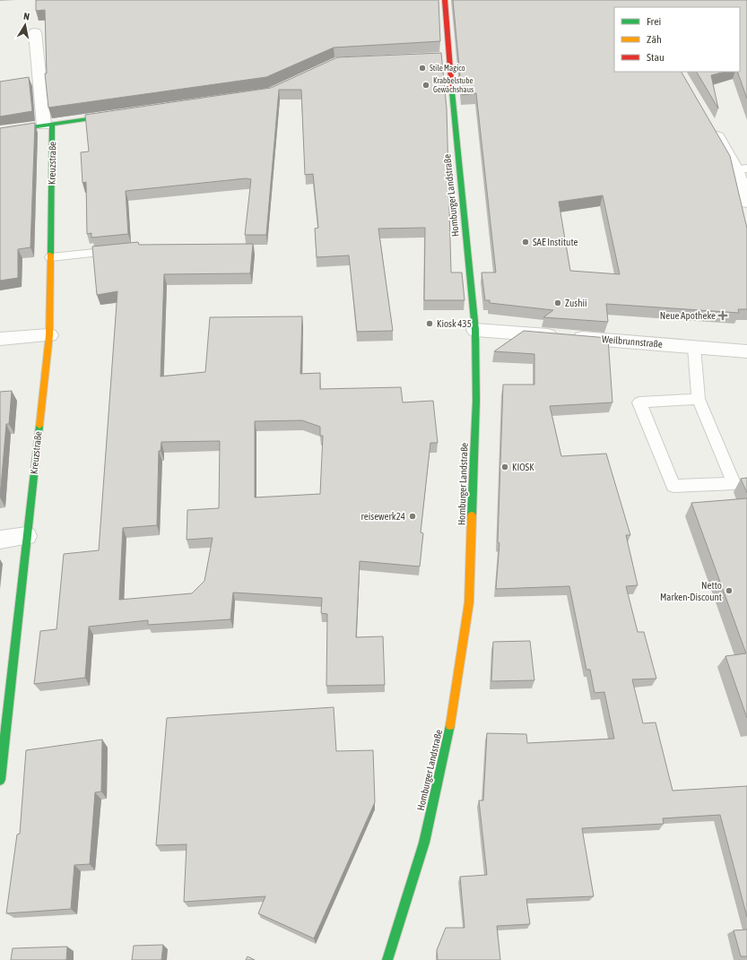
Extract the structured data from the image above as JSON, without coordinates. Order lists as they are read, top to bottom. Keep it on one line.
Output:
{"streets":{"street":["Kreuzstraße","Homburger Landstraße","Weilbrunnstraße"]},"crossings":[["Homburger Landstraße","Weilbrunnstraße"]],"places":{"other":["Stile Magico","Krabbelstube Gewächshaus","SAE Institute","Zushii","Kiosk 435","KIOSK","reisewerk24","Netto Marken-Discount"],"health":["Neue Apotheke"]},"legend":["Frei","Zäh","Stau"],"north":"top"}
